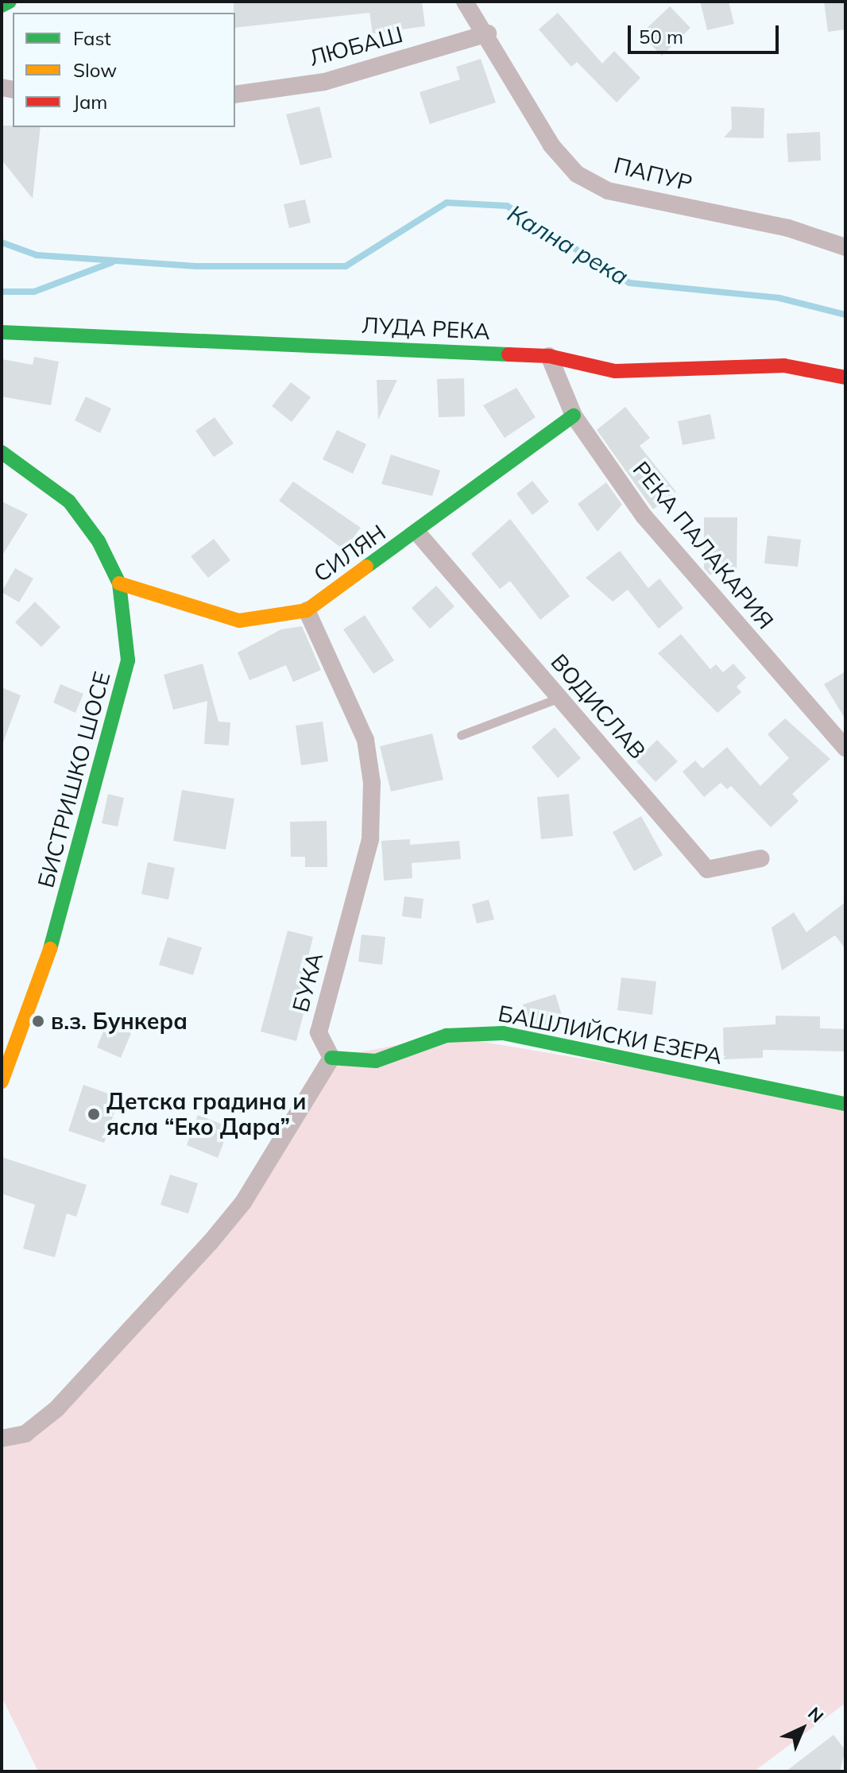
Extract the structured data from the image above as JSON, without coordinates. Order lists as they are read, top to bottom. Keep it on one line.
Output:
{"streets":{"street":["ЛЮБАШ","ПАПУР","ЛУДА РЕКА","РЕКА ПАЛАКАРИЯ","СИЛЯН","ВОДИСЛАВ","БИСТРИШКО ШОСЕ","БУКА","БАШЛИЙСКИ ЕЗЕРА"]},"crossings":[["ЛЮБАШ","ПАПУР"],["ЛУДА РЕКА","РЕКА ПАЛАКАРИЯ"],["РЕКА ПАЛАКАРИЯ","СИЛЯН"],["СИЛЯН","ВОДИСЛАВ"],["СИЛЯН","БИСТРИШКО ШОСЕ"],["СИЛЯН","БУКА"],["БУКА","БАШЛИЙСКИ ЕЗЕРА"]],"water":["Кална река"],"places":["в.з. Бункера","Детска градина и ясла “Еко Дара”"],"legend":["Fast","Slow","Jam"],"scale_bar":"50 m","north":"top right"}
